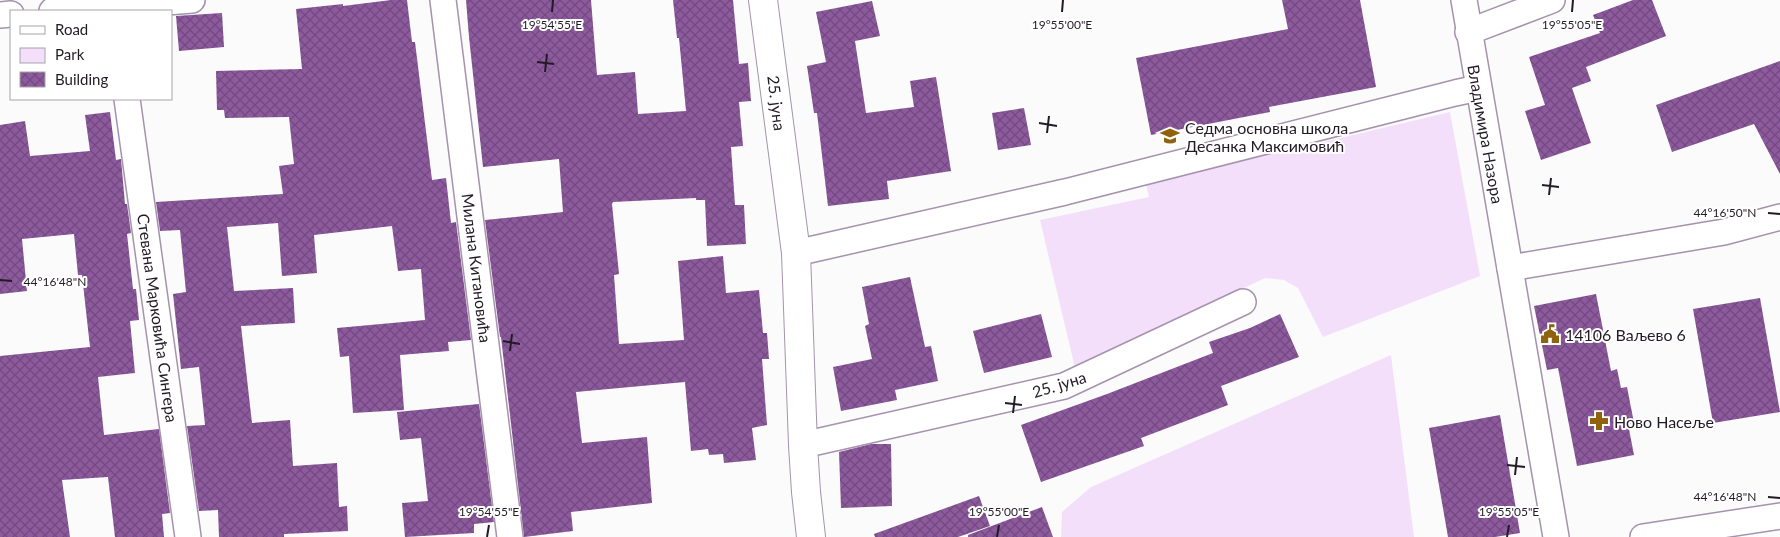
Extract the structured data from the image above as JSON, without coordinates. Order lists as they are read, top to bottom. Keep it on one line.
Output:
{"streets":{"street":["25. јуна","Владимира Назора","Милана Китановића","Стевана Марковића Сингера"]},"places":{"school or university":["Седма основна школа Десанка Максимовић"],"public building":["14106 Ваљево 6"],"pharmacy":["Ново Насеље"]},"legend":["Road","Park","Building"],"coordinates":["19°54'55\"E","19°55'00\"E","19°55'05\"E","44°16'50\"N","44°16'48\"N"]}
